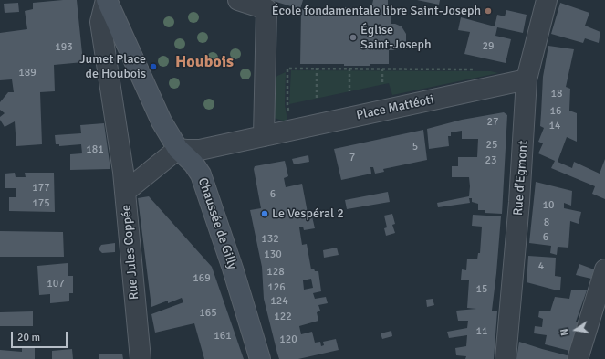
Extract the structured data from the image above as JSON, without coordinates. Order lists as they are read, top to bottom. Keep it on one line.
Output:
{"streets":{"street":["Place Mattéoti","Rue d'Egmont","Chaussée de Gilly","Rue Jules Coppée"]},"crossings":[["Place Mattéoti","Rue d'Egmont"],["Place Mattéoti","Chaussée de Gilly"],["Place Mattéoti","Rue Jules Coppée"],["Chaussée de Gilly","Rue Jules Coppée"]],"districts":["Houbois"],"places":["École fondamentale libre Saint-Joseph","Église Saint-Joseph","Jumet Place de Houbois","Le Vespéral 2"],"house_numbers":["29","193","189","18","16","27","14","25","5","181","7","23","177","6","175","10","8","6","132","130","4","128","169","107","126","15","124","165","122","11","161","120"],"scale_bar":"20 m","north":"left"}
